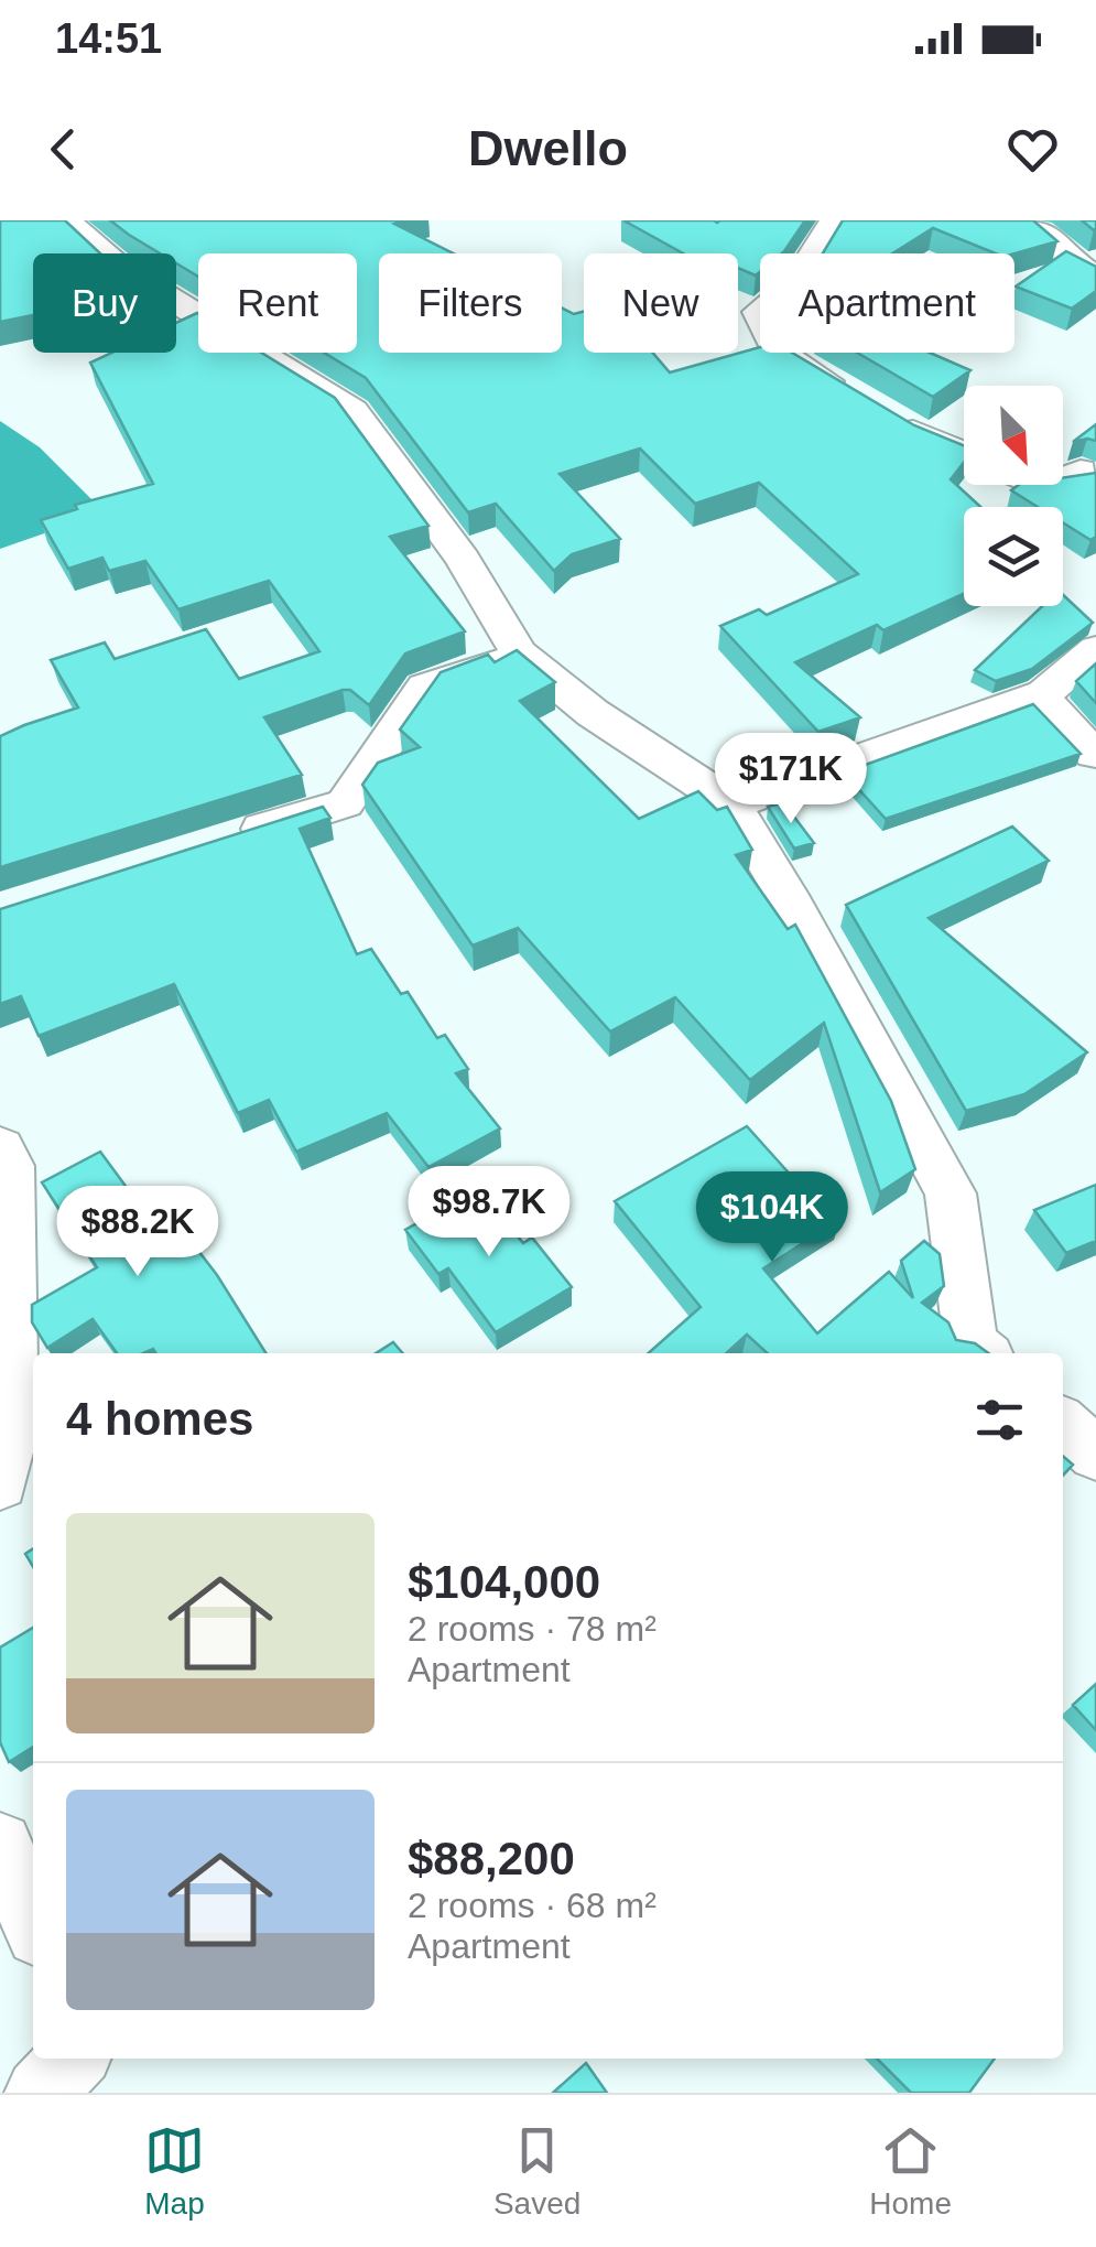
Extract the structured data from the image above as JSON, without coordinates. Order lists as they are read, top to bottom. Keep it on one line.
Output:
{"north":"bottom right","page":{"status":"14:51","header":"Dwello","chip":["Buy","Rent","Filters","New","Apartment"],"price":["$171K","$98.7K","$104K","$88.2K"],"heading":"4 homes","list":[{"name":"$104,000","note":"2 rooms · 78 m² · Apartment"},{"name":"$88,200","note":"2 rooms · 68 m² · Apartment"}],"tabs":["Map","Saved","Home"]}}
